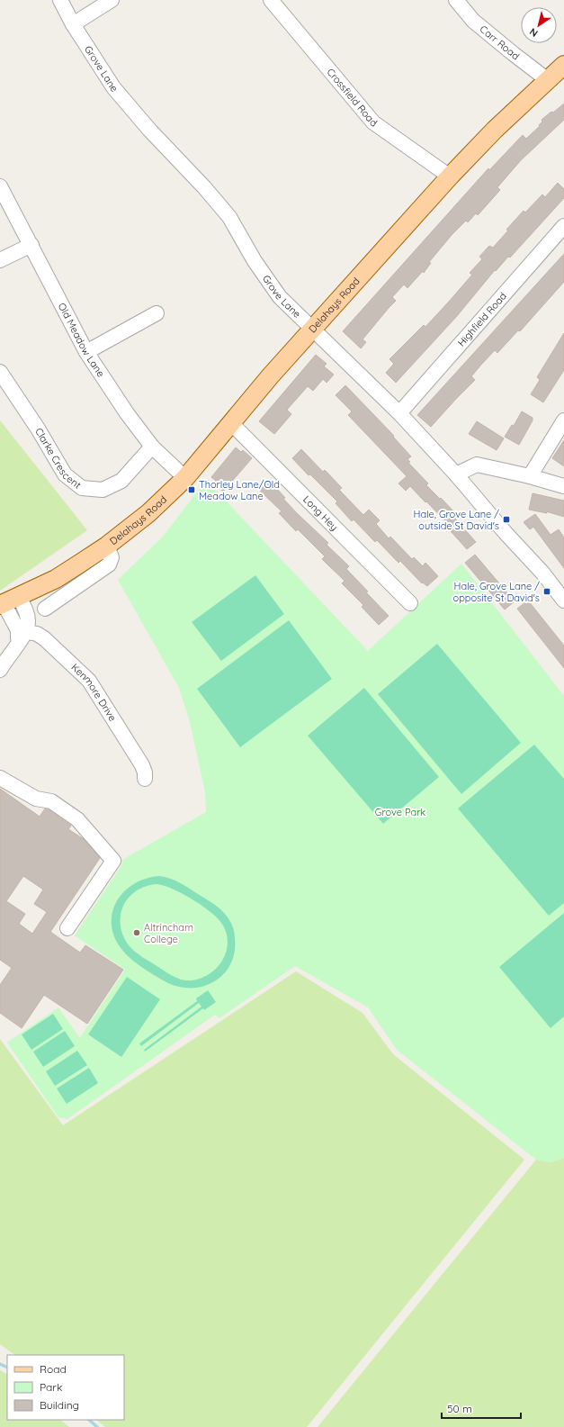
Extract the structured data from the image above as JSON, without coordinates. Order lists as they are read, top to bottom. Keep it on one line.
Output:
{"streets":{"main road":["Delahays Road"],"street":["Carr Road","Grove Lane","Crossfield Road","Highfield Road","Old Meadow Lane","Clarke Crescent","Long Hey","Kenmore Drive"]},"crossings":[["Carr Road","Delahays Road"],["Grove Lane","Delahays Road"],["Grove Lane","Highfield Road"],["Crossfield Road","Delahays Road"],["Delahays Road","Old Meadow Lane"],["Delahays Road","Long Hey"],["Old Meadow Lane","Clarke Crescent"]],"parks":["Grove Park"],"places":{"transit":["Thorley Lane/Old Meadow Lane","Hale, Grove Lane / outside St David's","Hale, Grove Lane / opposite St David's"],"other":["Altrincham College"]},"legend":["Road","Park","Building"],"scale_bar":"50 m","north":"bottom left"}
